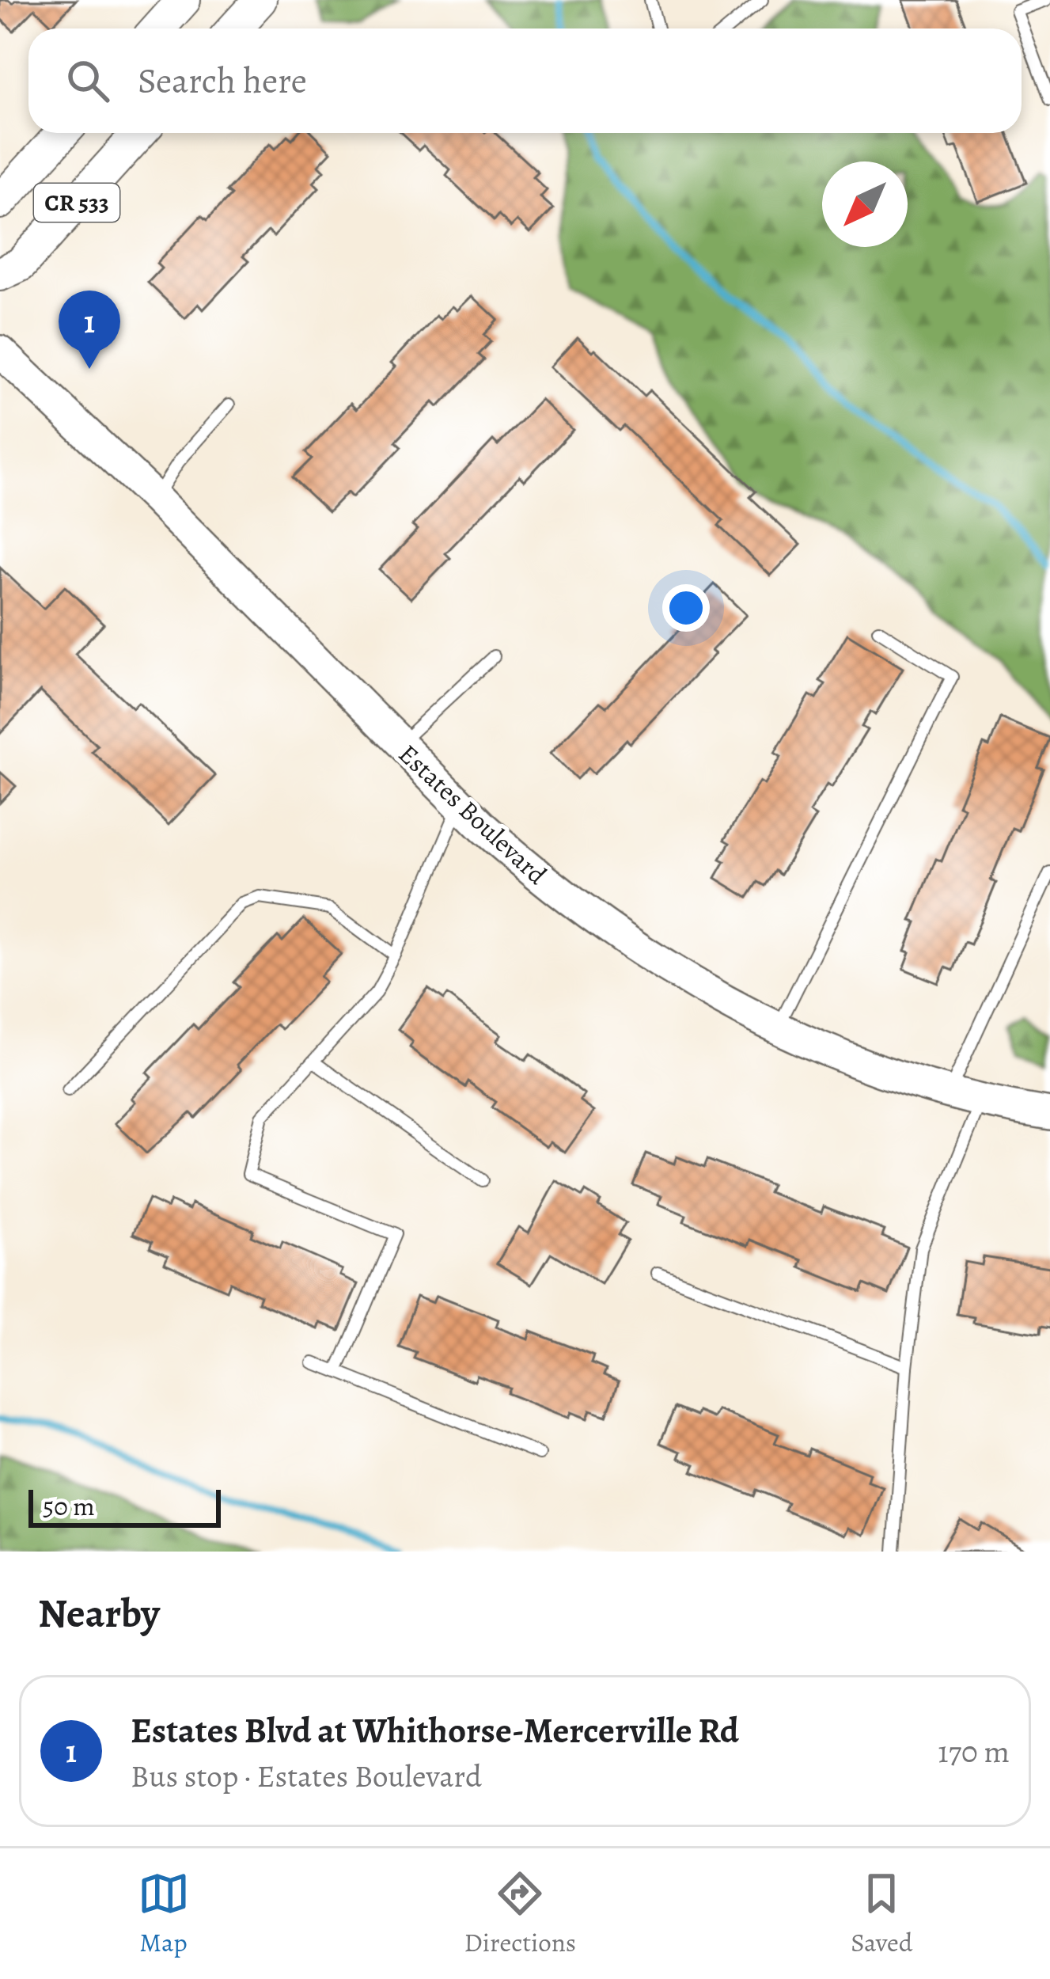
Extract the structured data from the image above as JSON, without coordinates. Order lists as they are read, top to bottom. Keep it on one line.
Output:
{"streets":{"main road":["CR 533"],"street":["Estates Boulevard"]},"scale_bar":"50 m","north":"bottom left","page":{"search":"Search here","pins":"1","scale":"50 m","heading":"Nearby","list":[{"mark":"1","name":"Estates Blvd at Whithorse-Mercerville Rd","note":"Bus stop · Estates Boulevard","value":"170 m"}],"nav":["Map","Directions","Saved"]}}
